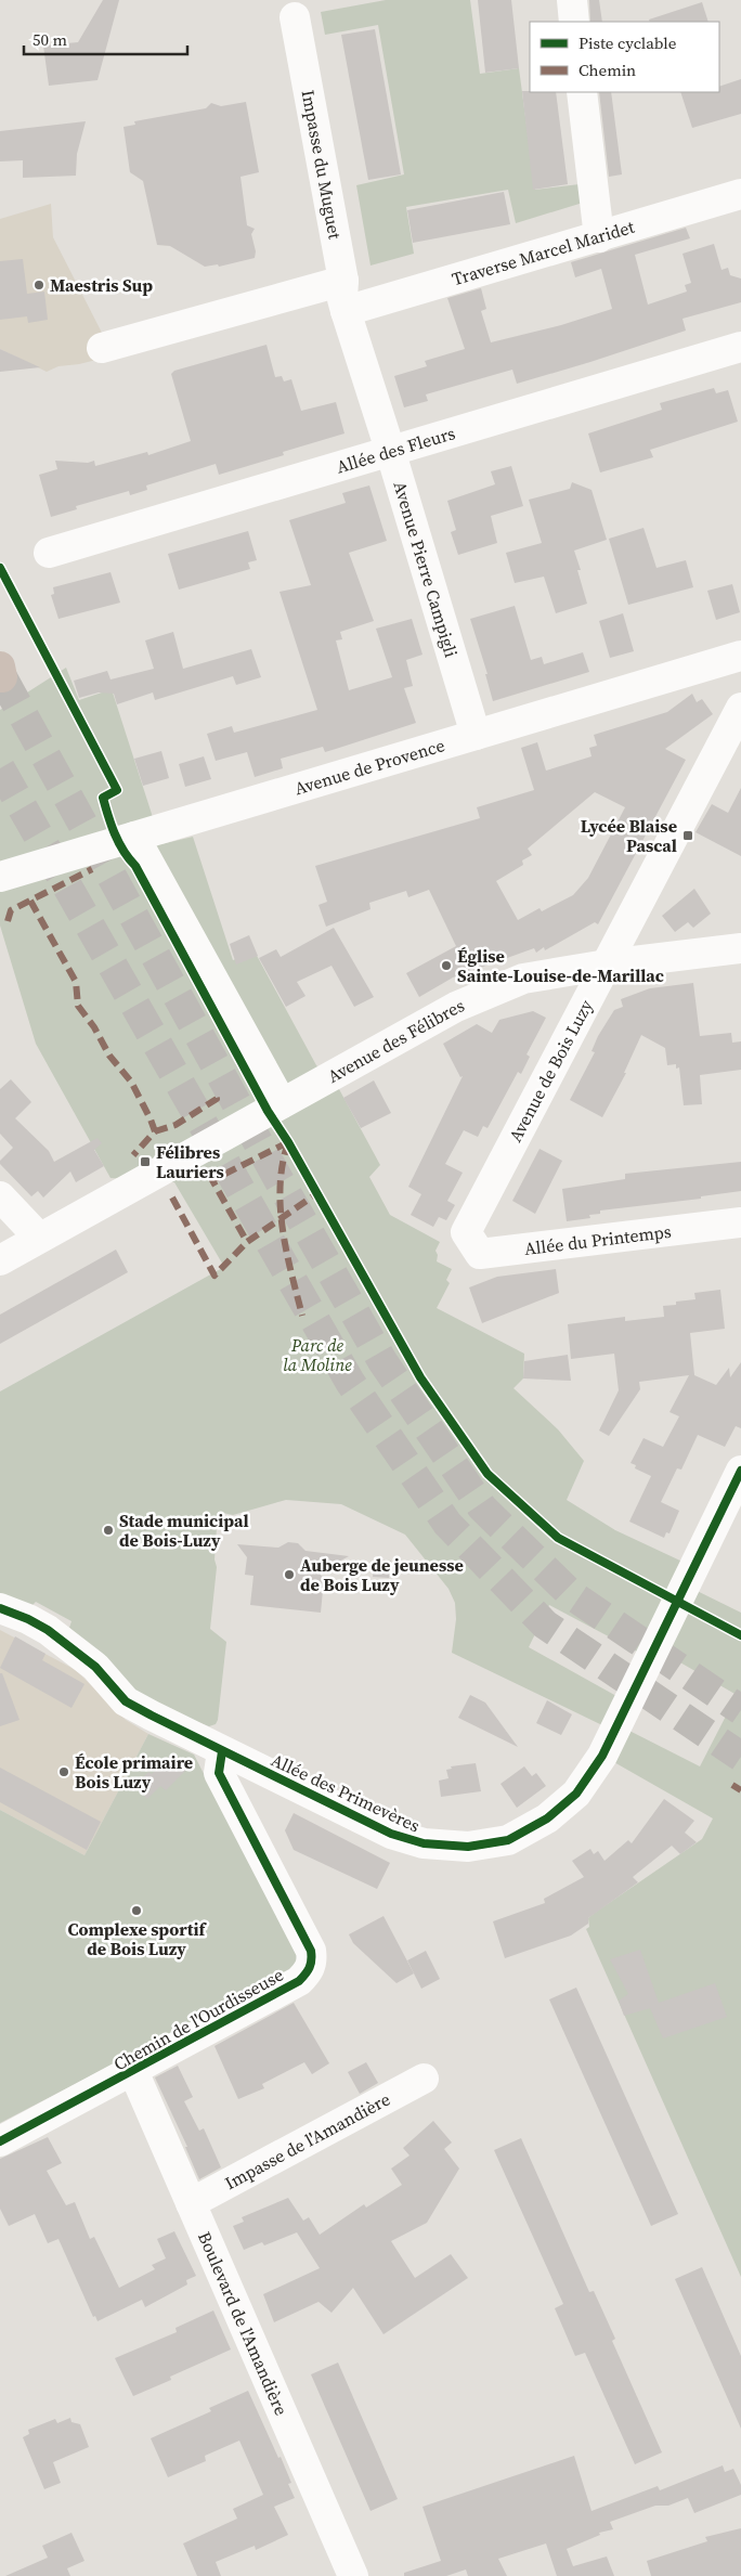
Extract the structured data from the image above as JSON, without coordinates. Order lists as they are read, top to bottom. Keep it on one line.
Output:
{"streets":{"street":["Impasse du Muguet","Traverse Marcel Maridet","Allée des Fleurs","Avenue Pierre Campigli","Avenue de Provence","Avenue des Félibres","Avenue de Bois Luzy","Allée du Printemps","Allée des Primevères","Chemin de l'Ourdisseuse","Impasse de l'Amandière","Boulevard de l'Amandière"]},"crossings":[["Impasse du Muguet","Traverse Marcel Maridet"],["Impasse du Muguet","Avenue Pierre Campigli"],["Traverse Marcel Maridet","Avenue Pierre Campigli"],["Allée des Fleurs","Avenue Pierre Campigli"],["Avenue Pierre Campigli","Avenue de Provence"],["Avenue des Félibres","Avenue de Bois Luzy"],["Avenue de Bois Luzy","Allée du Printemps"],["Allée des Primevères","Chemin de l'Ourdisseuse"],["Chemin de l'Ourdisseuse","Boulevard de l'Amandière"],["Impasse de l'Amandière","Boulevard de l'Amandière"]],"parks":["Parc de la Moline"],"places":{"other":["Maestris Sup","Église Sainte-Louise-de-Marillac","Stade municipal de Bois-Luzy","Auberge de jeunesse de Bois Luzy","École primaire Bois Luzy","Complexe sportif de Bois Luzy"],"transit":["Lycée Blaise Pascal","Félibres Lauriers"]},"legend":["Piste cyclable","Chemin"],"scale_bar":"50 m"}
